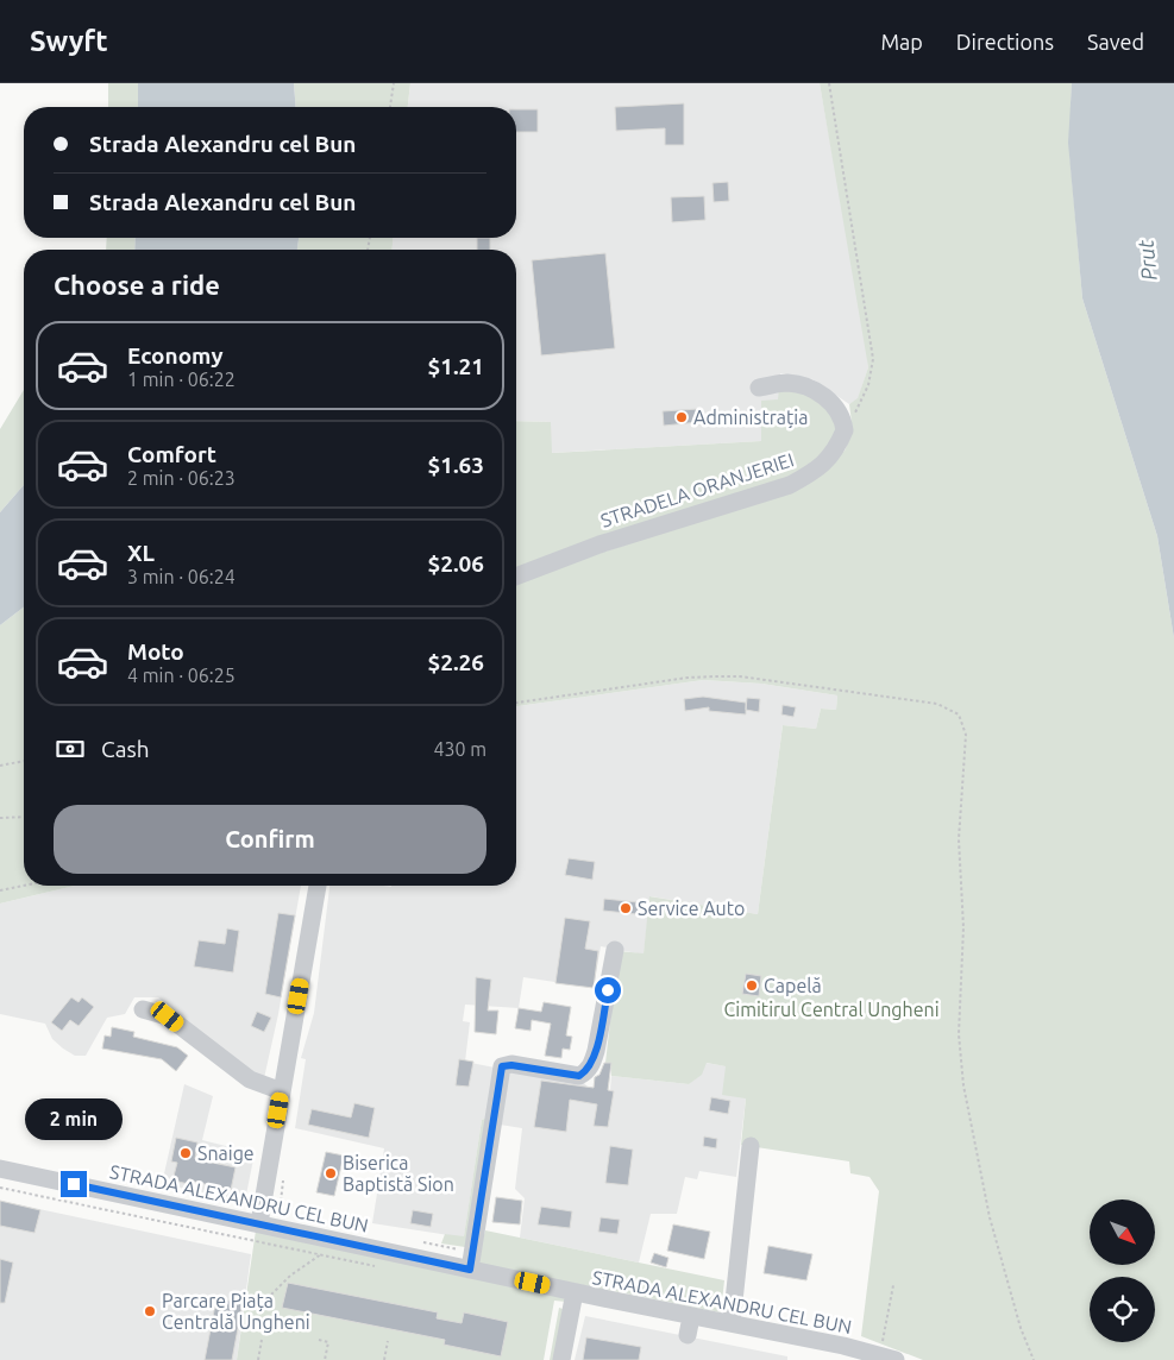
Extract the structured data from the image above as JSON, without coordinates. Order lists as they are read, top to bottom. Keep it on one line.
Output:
{"streets":{"street":["STRADELA ORANJERIEI","STRADA ALEXANDRU CEL BUN"]},"water":["Prut"],"parks":["Cimitirul Central Ungheni"],"places":["Administrația","Service Auto","Capelă","Snaige","Biserica Baptistă Sion","Parcare Piața Centrală Ungheni"],"north":"bottom right","page":{"header":"Swyft","nav":["Map","Directions","Saved"],"banner":["Strada Alexandru cel Bun","Strada Alexandru cel Bun"],"heading":"Choose a ride","list":[{"name":"Economy","note":"1 min · 06:22","value":"$1.21"},{"name":"Comfort","note":"2 min · 06:23","value":"$1.63"},{"name":"XL","note":"3 min · 06:24","value":"$2.06"},{"name":"Moto","note":"4 min · 06:25","value":"$2.26"}],"pay":["Cash","430 m"],"buttons":"Confirm","bubble":"2 min"}}
